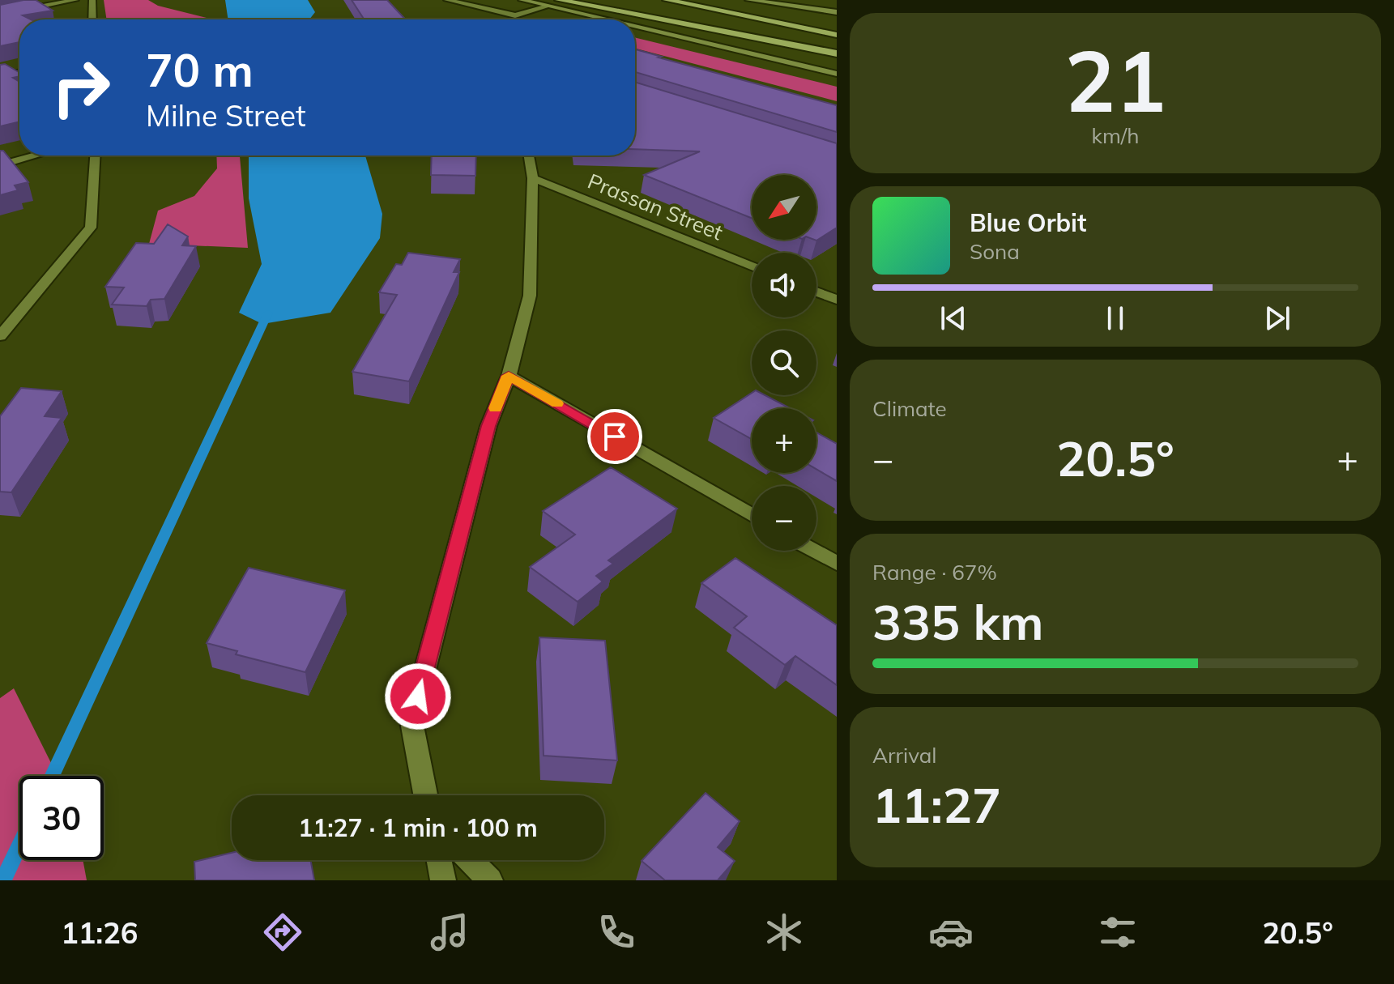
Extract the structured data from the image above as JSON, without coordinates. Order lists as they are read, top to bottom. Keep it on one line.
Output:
{"streets":{"street":["Prassan Street"]},"north":"bottom left","page":{"tile":[["21","km/h"],"Climate",["Range · 67%","335 km"],["Arrival","11:27"]],"turn":["70 m","Milne Street"],"map_buttons":["+","−"],"song":["Blue Orbit","Sona"],"heat":["−","20.5°","+"],"limit":"30","trip":"11:27 · 1 min · 100 m","tabs":["11:26","20.5°"]}}
